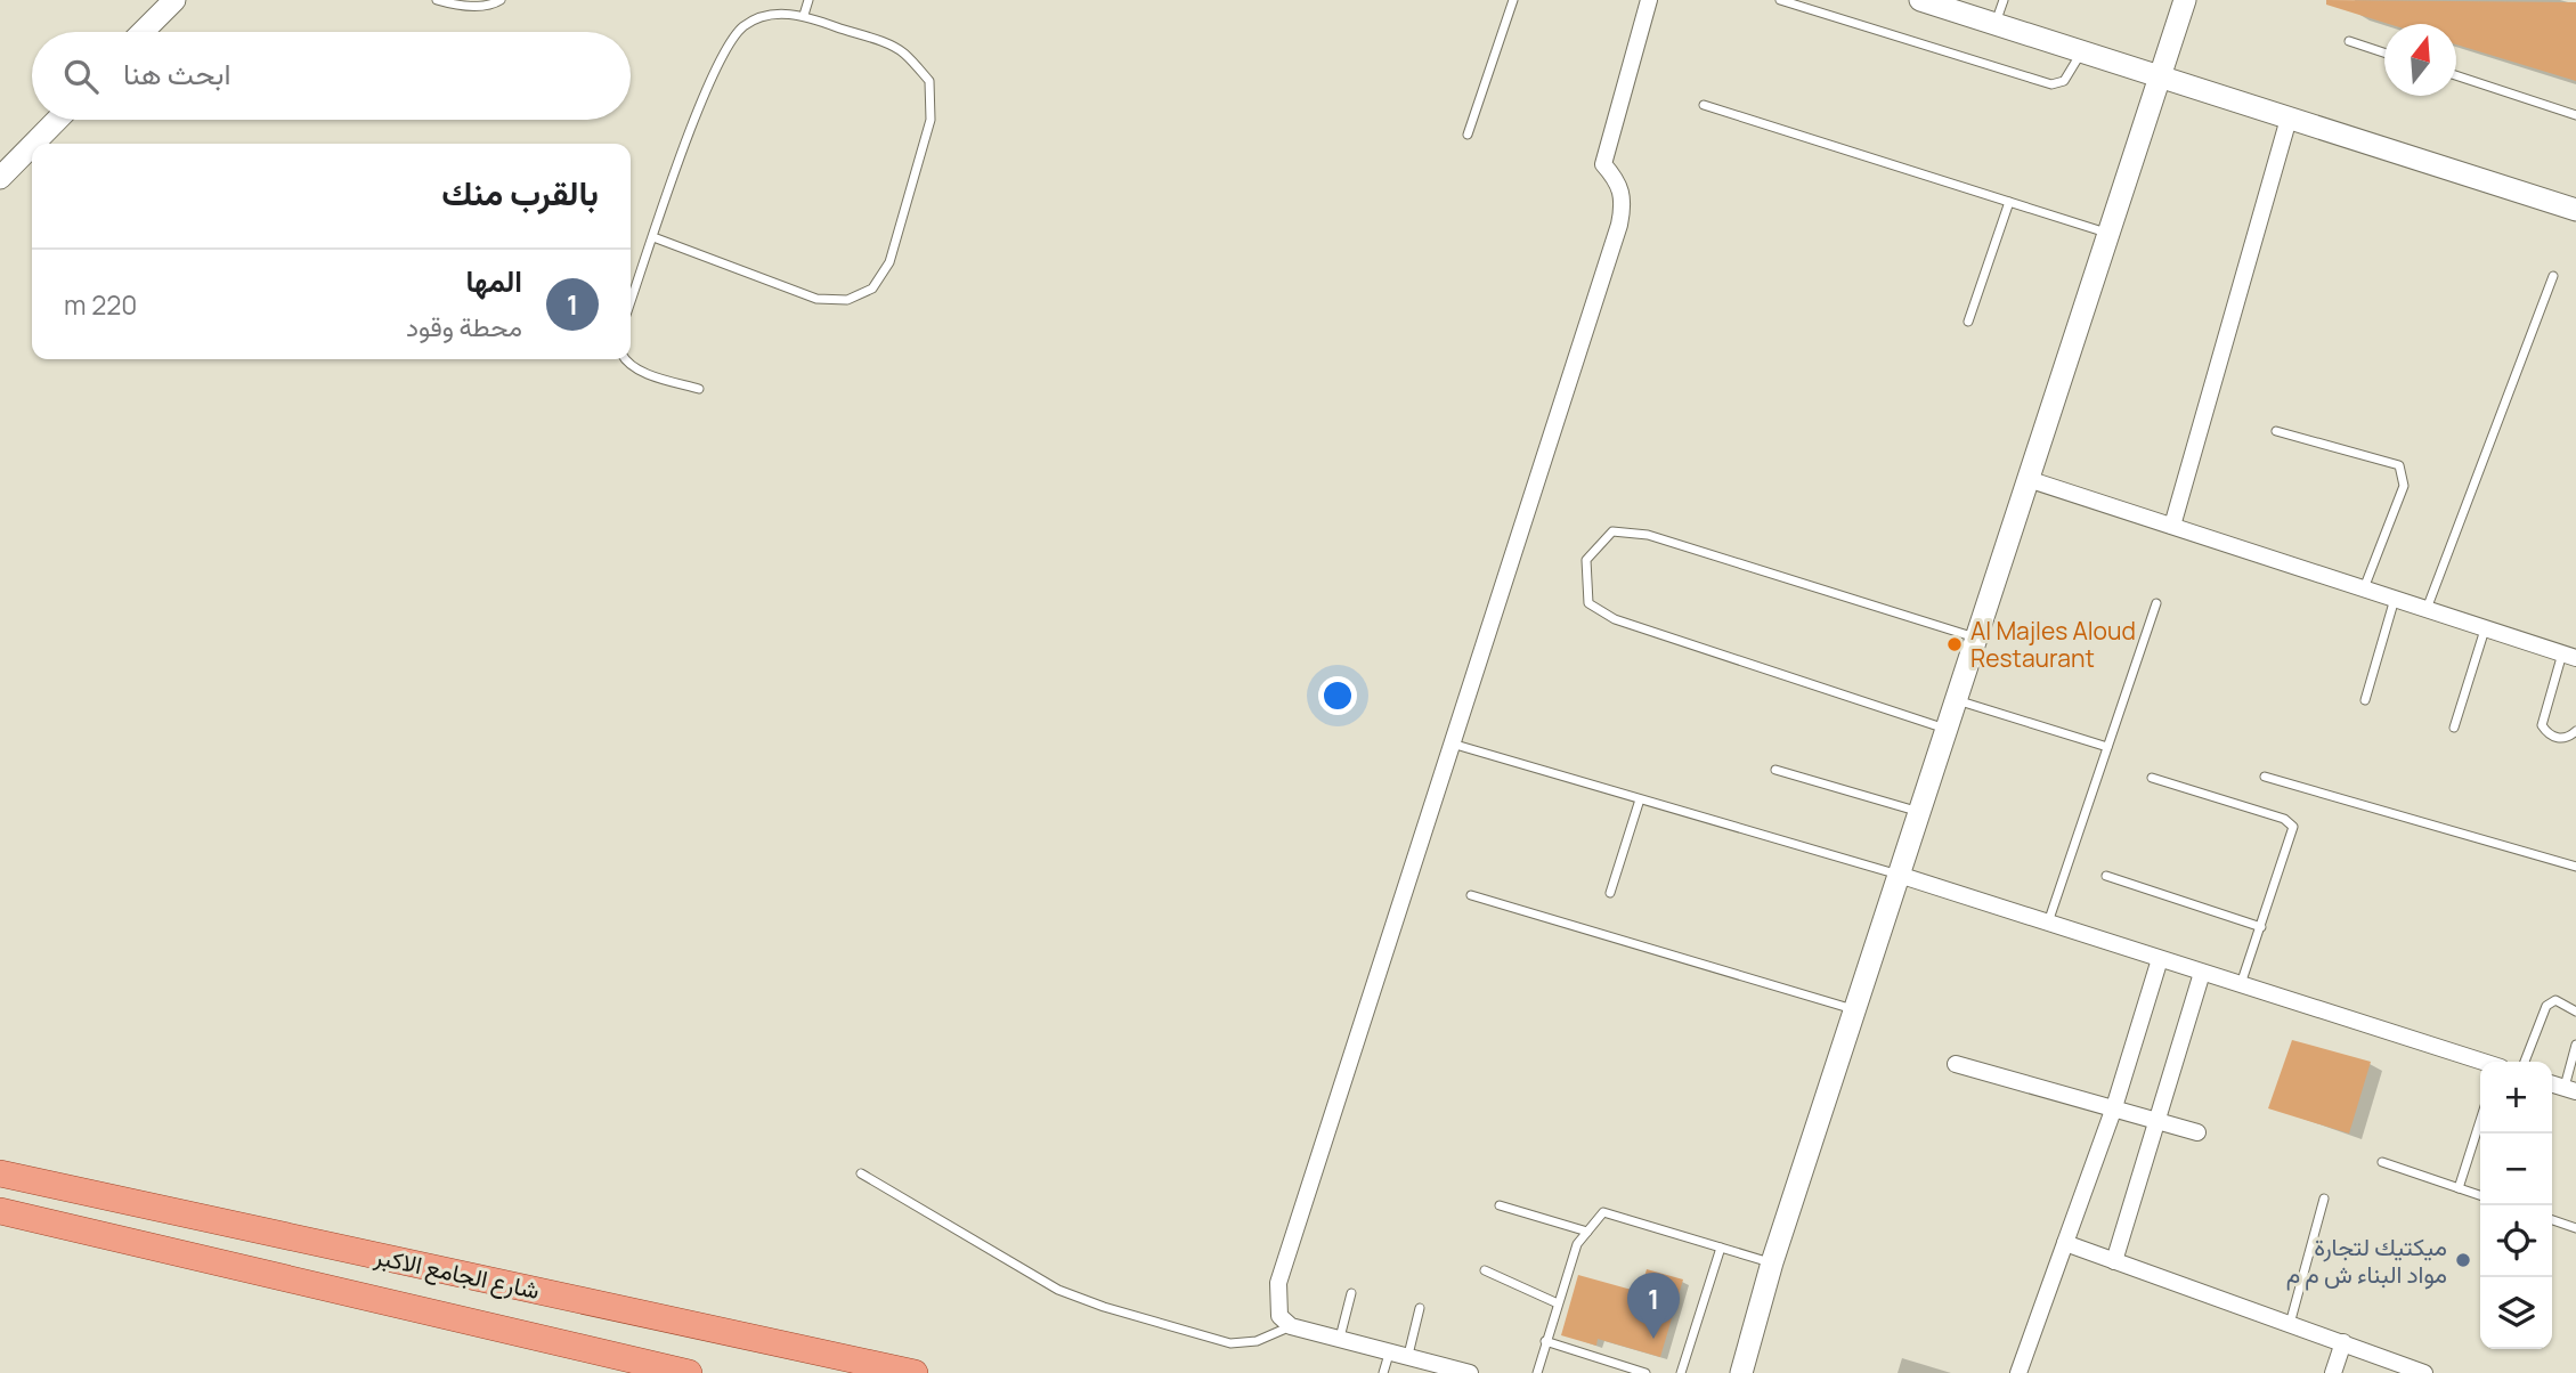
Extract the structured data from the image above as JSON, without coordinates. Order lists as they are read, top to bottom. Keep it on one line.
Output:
{"streets":{"main road":["شارع الجامع الاكبر"]},"places":["Al Majles Aloud Restaurant","ميكتيك لتجارة مواد البناء ش م م"],"north":"top","page":{"search":"ابحث هنا","heading":"بالقرب منك","list":[{"mark":"1","name":"المه‍ا","note":"محطة وقود","value":"220 m"}],"map_buttons":["+","−"],"pins":"1"}}
